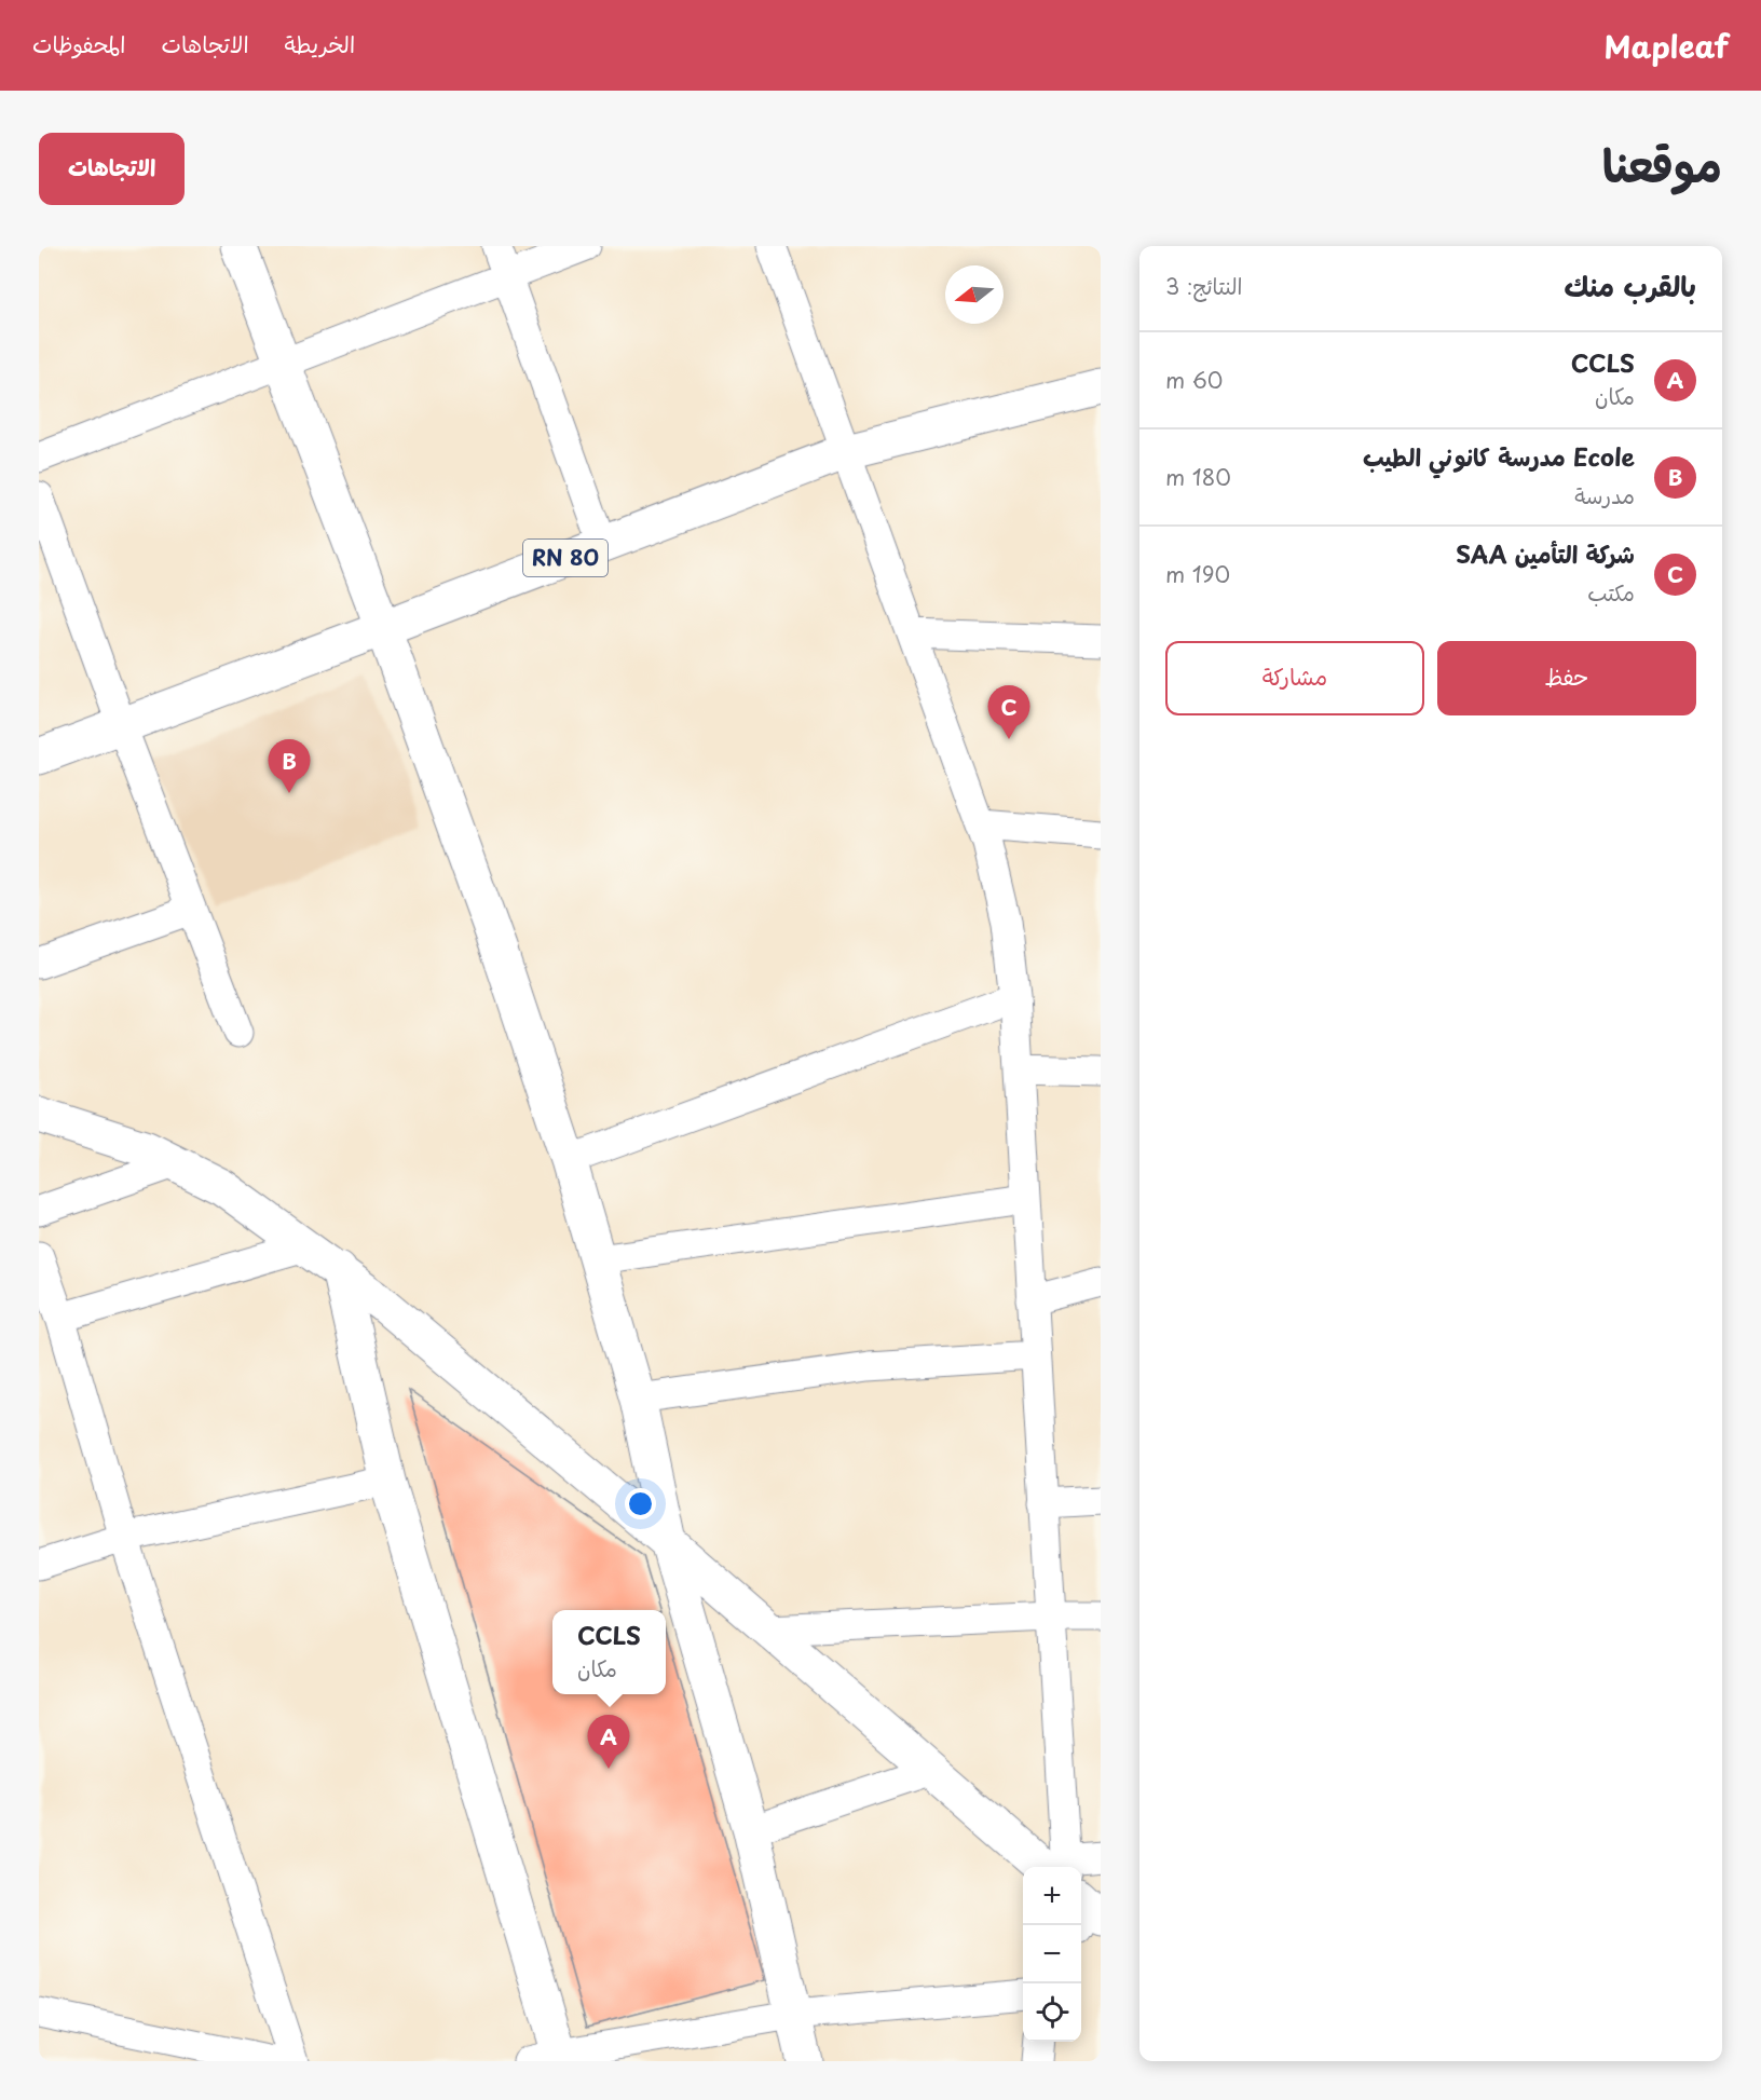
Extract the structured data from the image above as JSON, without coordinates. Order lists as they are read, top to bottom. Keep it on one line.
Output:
{"streets":{"street":["RN 80"]},"north":"left","page":{"header":"Mapleaf","nav":["الخريطة","الاتجاهات","المحفوظات"],"title":"موقعنا","buttons":["الاتجاهات",["حفظ","مشاركة"]],"heading":["بالقرب منك","النتائج: 3"],"list":[{"mark":"A","name":"CCLS","note":"مكان","value":"60 m"},{"mark":"B","name":"Ecole مدرسة كانوني الطيب","note":"مدرسة","value":"180 m"},{"mark":"C","name":"شركة التأمين SAA","note":"مكتب","value":"190 m"}],"pins":["C","B","A"],"popup":["CCLS","مكان"],"map_buttons":["+","−"]}}
